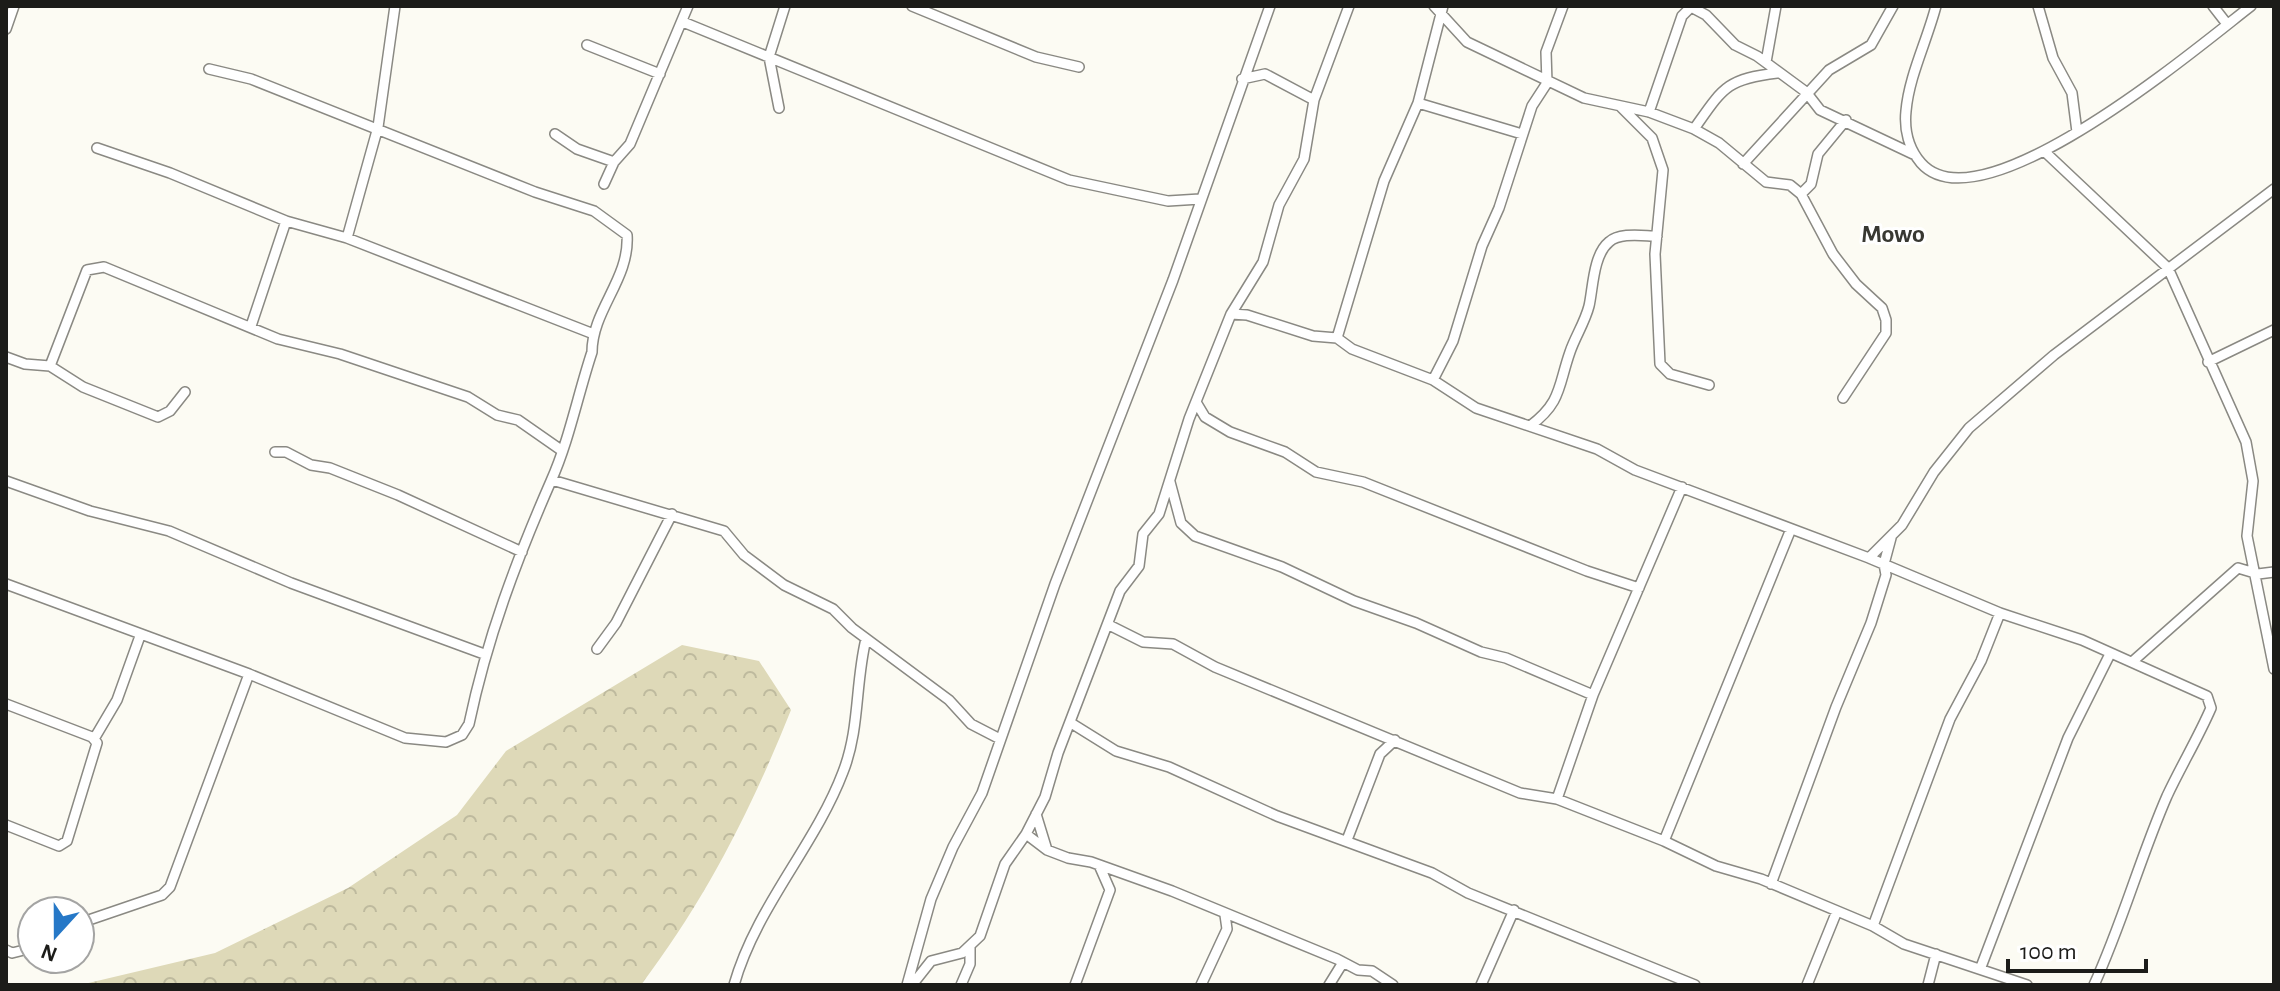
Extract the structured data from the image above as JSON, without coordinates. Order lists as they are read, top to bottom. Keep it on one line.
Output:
{"districts":["Mowo"],"scale_bar":"100 m","north":"bottom"}
